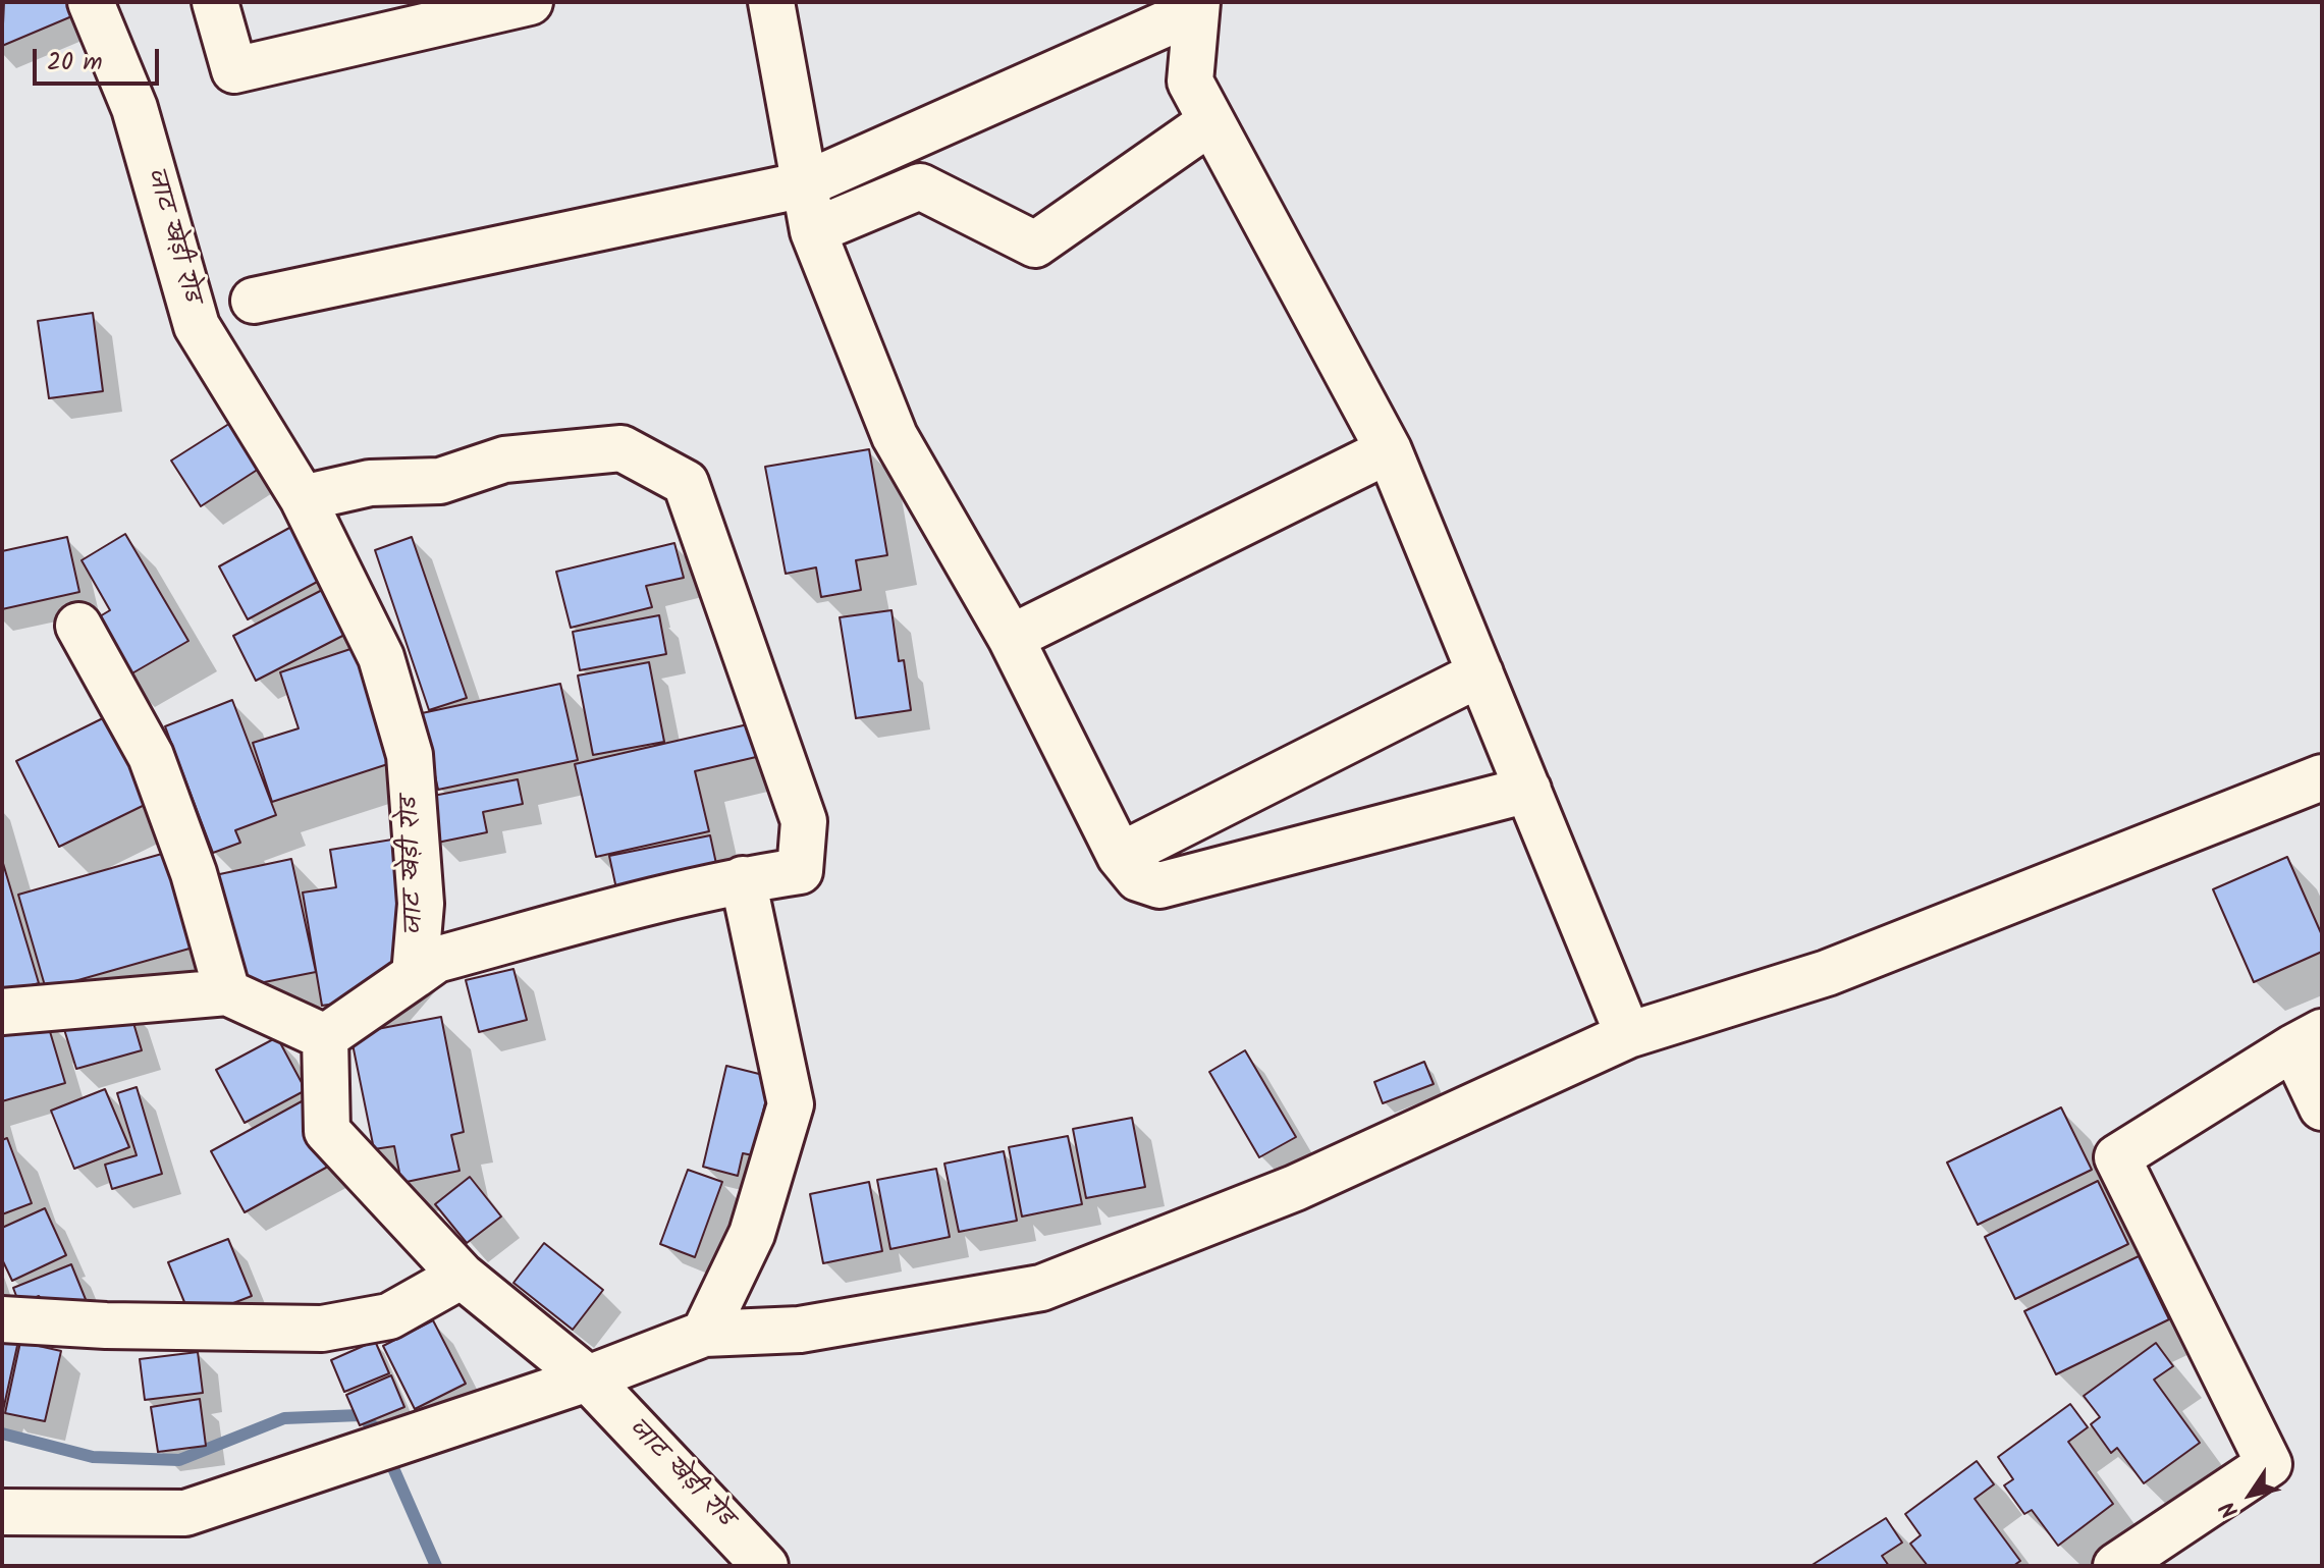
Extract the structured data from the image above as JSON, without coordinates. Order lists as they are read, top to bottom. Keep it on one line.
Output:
{"streets":{"street":["जाट खेड़ी रोड"]},"scale_bar":"20 m","north":"bottom left"}
